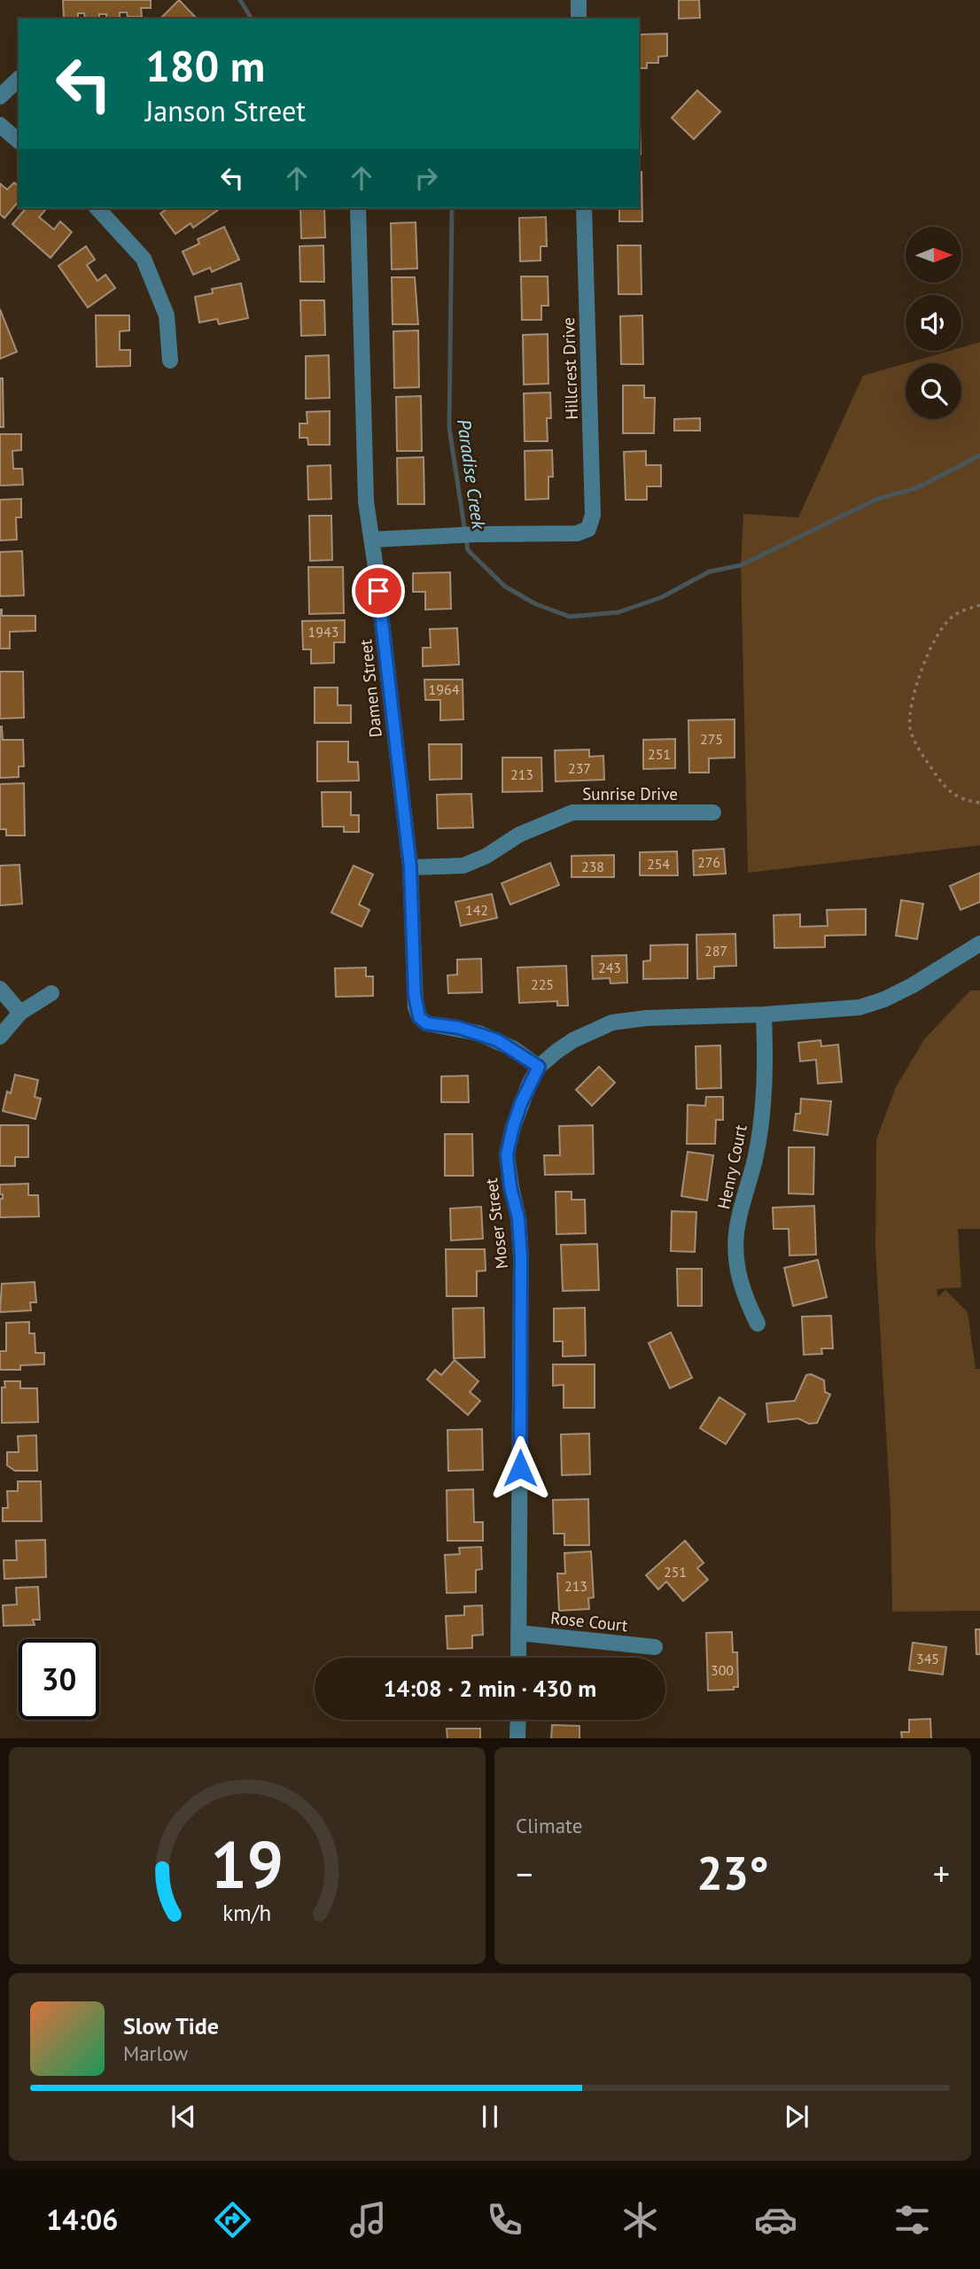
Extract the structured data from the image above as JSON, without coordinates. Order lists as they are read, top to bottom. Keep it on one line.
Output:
{"streets":{"street":["Hillcrest Drive","Damen Street","Sunrise Drive","Henry Court","Moser Street","Rose Court"]},"crossings":[["Hillcrest Drive","Damen Street"],["Damen Street","Sunrise Drive"],["Damen Street","Moser Street"],["Henry Court","Moser Street"],["Moser Street","Rose Court"]],"water":["Paradise Creek"],"house_numbers":["1943","1964","275","251","237","213","276","254","238","142","287","243","225","251","213","345","300"],"north":"right","page":{"turn":["180 m","Janson Street"],"limit":"30","trip":"14:08 · 2 min · 430 m","tile":"Climate","heat":["−","23°","+"],"song":["Slow Tide","Marlow"],"tabs":"14:06","gauge":["19","km/h"]}}
